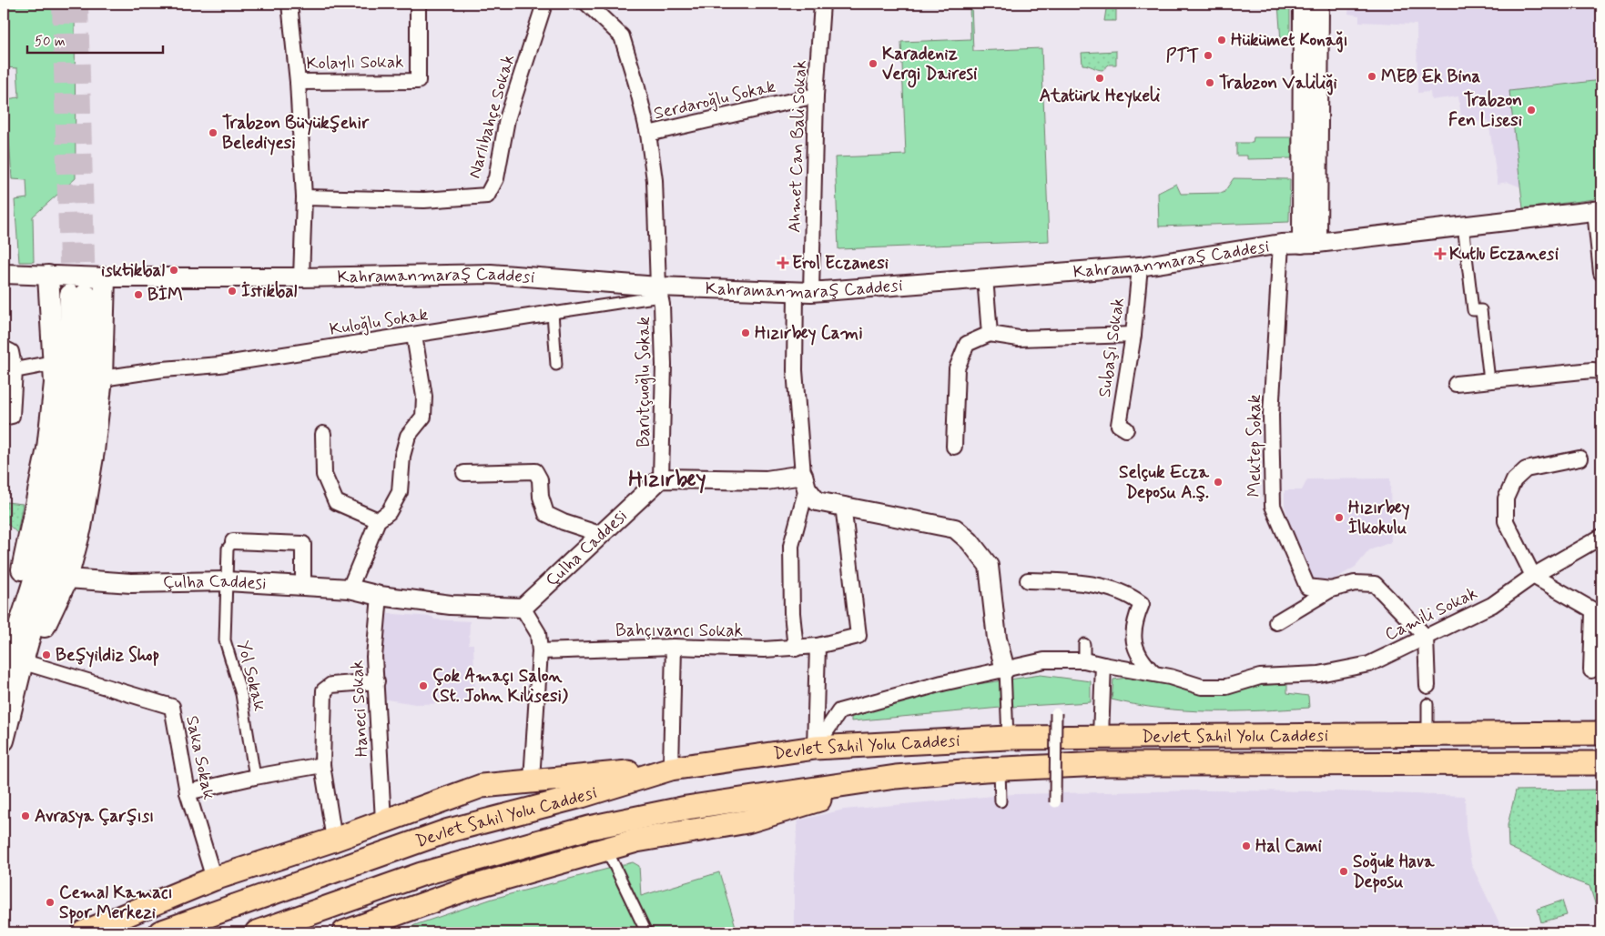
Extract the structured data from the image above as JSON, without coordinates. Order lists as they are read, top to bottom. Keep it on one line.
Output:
{"streets":{"main road":["Devlet Sahil Yolu Caddesi"],"street":["Kolaylı Sokak","Serdaroğlu Sokak","Narlıbahçe Sokak","Ahmet Can Bali Sokak","Kahramanmaraş Caddesi","Kuloğlu Sokak","Subaşı Sokak","Barutçuoğlu Sokak","Mektep Sokak","Çulha Caddesi","Camili Sokak","Bahçıvancı Sokak","Yol Sokak","Haneci Sokak","Saka Sokak"]},"crossings":[["Serdaroğlu Sokak","Ahmet Can Bali Sokak"],["Serdaroğlu Sokak","Barutçuoğlu Sokak"],["Ahmet Can Bali Sokak","Kahramanmaraş Caddesi"],["Ahmet Can Bali Sokak","Bahçıvancı Sokak"],["Kahramanmaraş Caddesi","Kuloğlu Sokak"],["Kahramanmaraş Caddesi","Subaşı Sokak"],["Kahramanmaraş Caddesi","Barutçuoğlu Sokak"],["Kahramanmaraş Caddesi","Mektep Sokak"],["Kuloğlu Sokak","Barutçuoğlu Sokak"],["Barutçuoğlu Sokak","Çulha Caddesi"],["Mektep Sokak","Camili Sokak"],["Çulha Caddesi","Yol Sokak"],["Çulha Caddesi","Haneci Sokak"],["Camili Sokak","Devlet Sahil Yolu Caddesi"]],"districts":["Hızırbey"],"places":{"other":["Hükümet Konağı","PTT","Karadeniz Vergi Dairesi","MEB Ek Bina","Atatürk Heykeli","Trabzon Valiliği","Trabzon Fen Lisesi","Trabzon Büyükşehir Belediyesi","isktikbal","İstikbal","BİM","Hızırbey Cami","Selçuk Ecza Deposu A.Ş.","Hızırbey İlkokulu","Beşyildiz Shop","Çok Amaçı Salon (St. John Kilisesi)","Avrasya Çarşısı","Hal Cami","Soğuk Hava Deposu","Cemal Kamacı Spor Merkezi"],"health":["Kutlu Eczanesi","Erol Eczanesi"]},"scale_bar":"50 m"}
